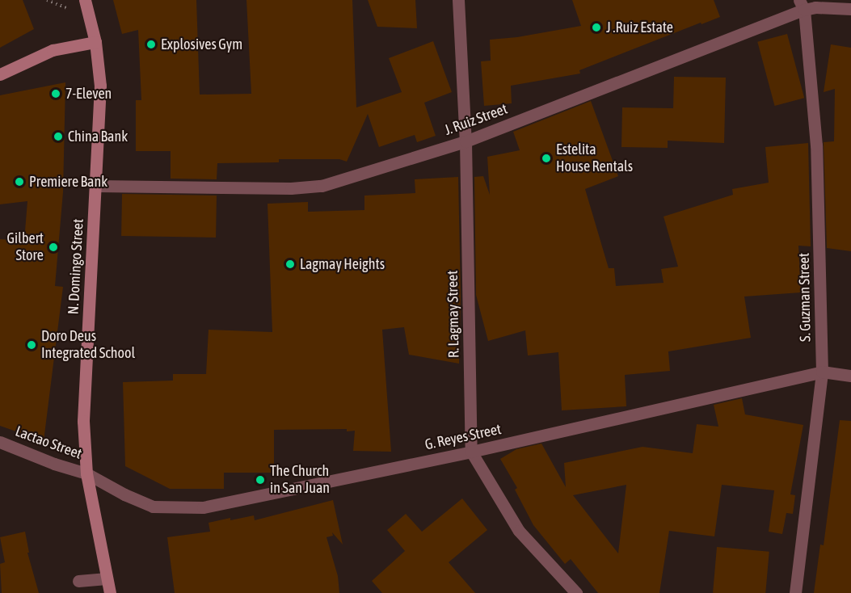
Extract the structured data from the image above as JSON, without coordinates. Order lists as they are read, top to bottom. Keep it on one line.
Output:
{"streets":{"main road":["N. Domingo Street"],"street":["J. Ruiz Street","S. Guzman Street","R. Lagmay Street","G. Reyes Street","Lactao Street"]},"crossings":[["J. Ruiz Street","N. Domingo Street"],["J. Ruiz Street","S. Guzman Street"],["J. Ruiz Street","R. Lagmay Street"],["N. Domingo Street","G. Reyes Street"],["N. Domingo Street","Lactao Street"],["S. Guzman Street","G. Reyes Street"],["R. Lagmay Street","G. Reyes Street"],["G. Reyes Street","Lactao Street"]],"places":["J .Ruiz Estate","Explosives Gym","7-Eleven","China Bank","Estelita House Rentals","Premiere Bank","Gilbert Store","Lagmay Heights","Doro Deus Integrated School","The Church in San Juan"]}
